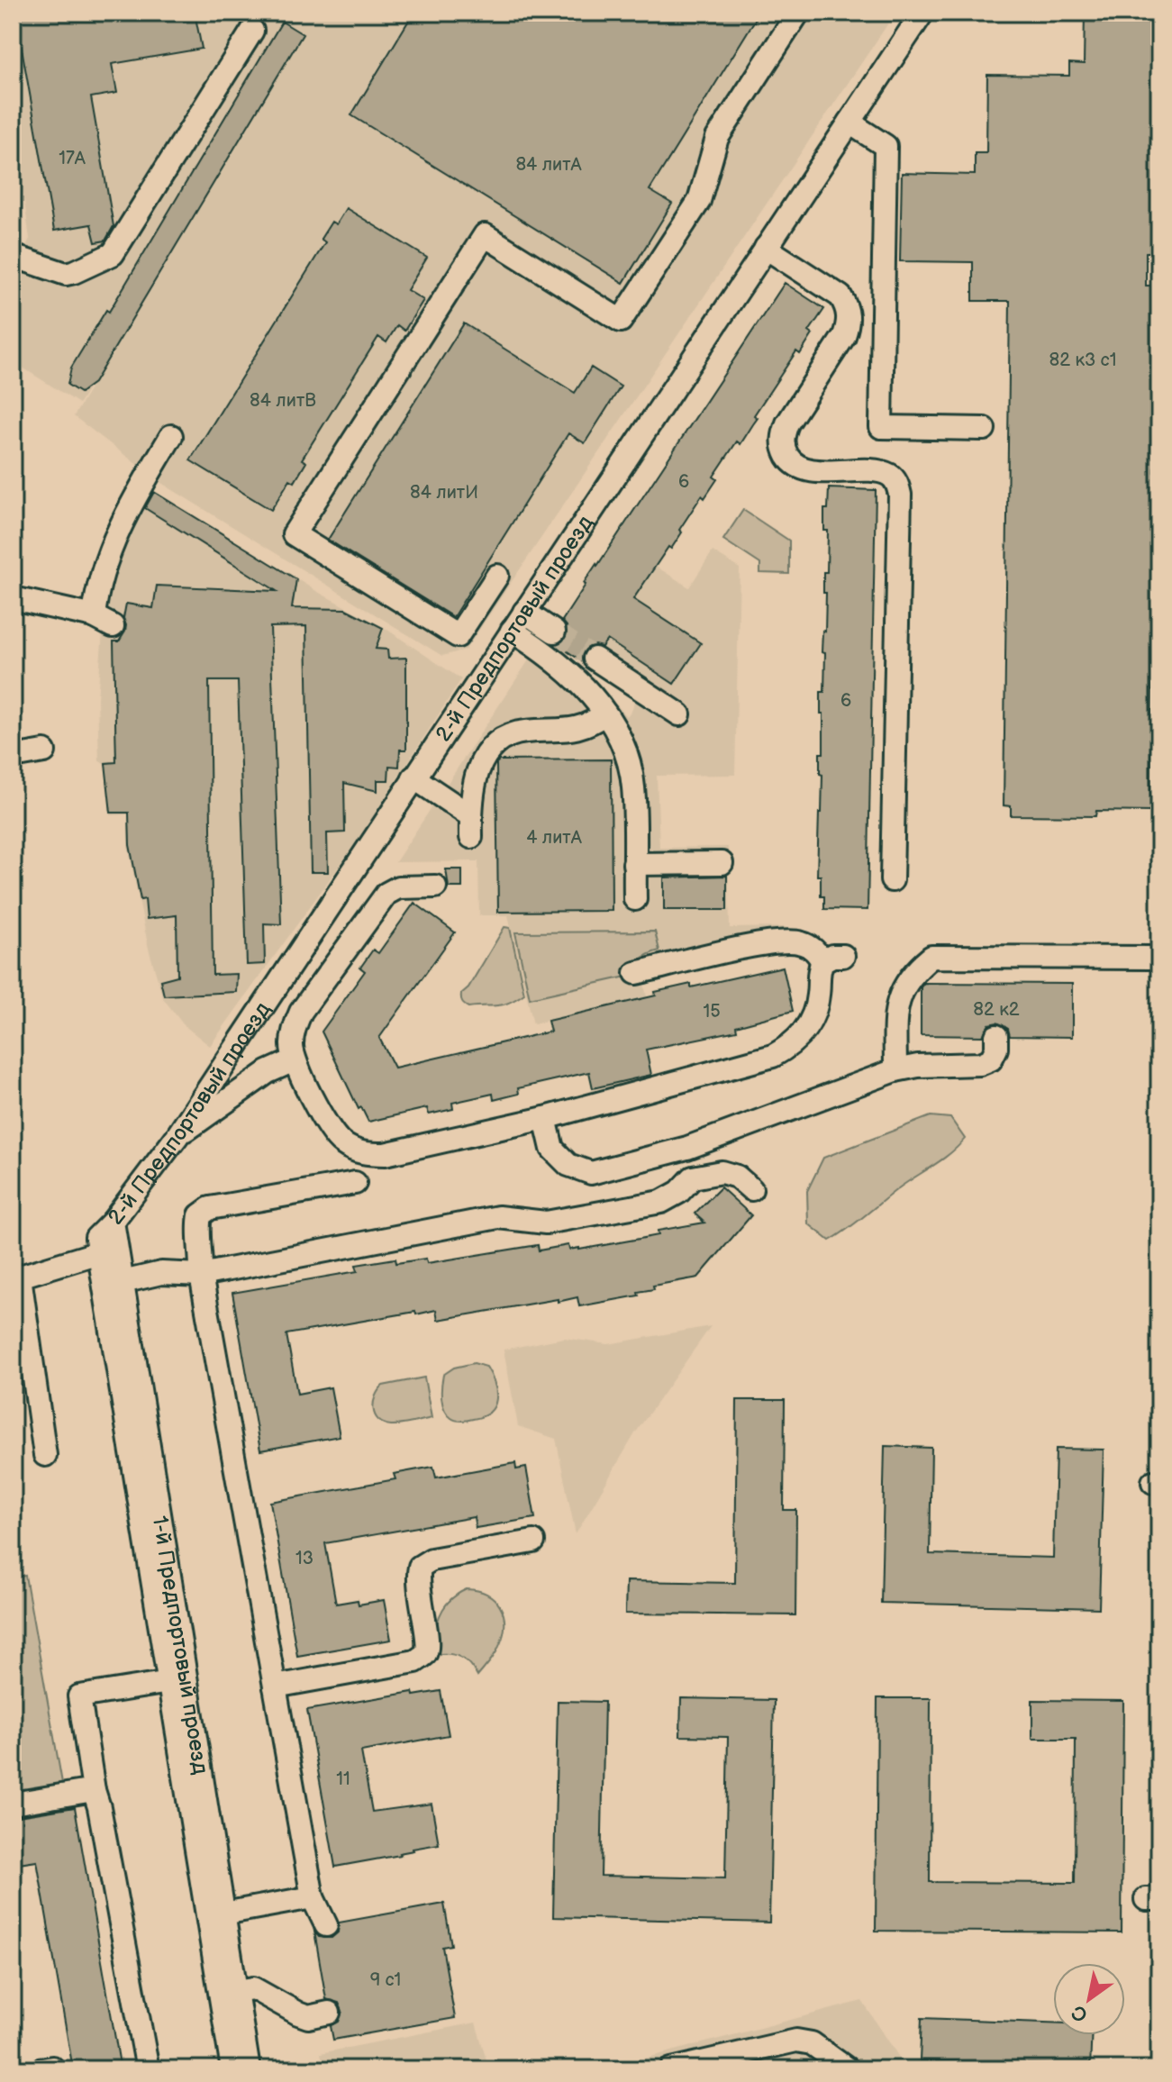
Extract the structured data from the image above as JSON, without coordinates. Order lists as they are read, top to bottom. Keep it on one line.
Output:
{"streets":{"street":["2-й Предпортовый проезд","1-й Предпортовый проезд"]},"crossings":[["2-й Предпортовый проезд","1-й Предпортовый проезд"]],"house_numbers":["17А","84 литА","82 к3 с1","84 литВ","6","84 литИ","6","4 литА","82 к2","15","13","11","9 с1"],"north":"bottom left"}
